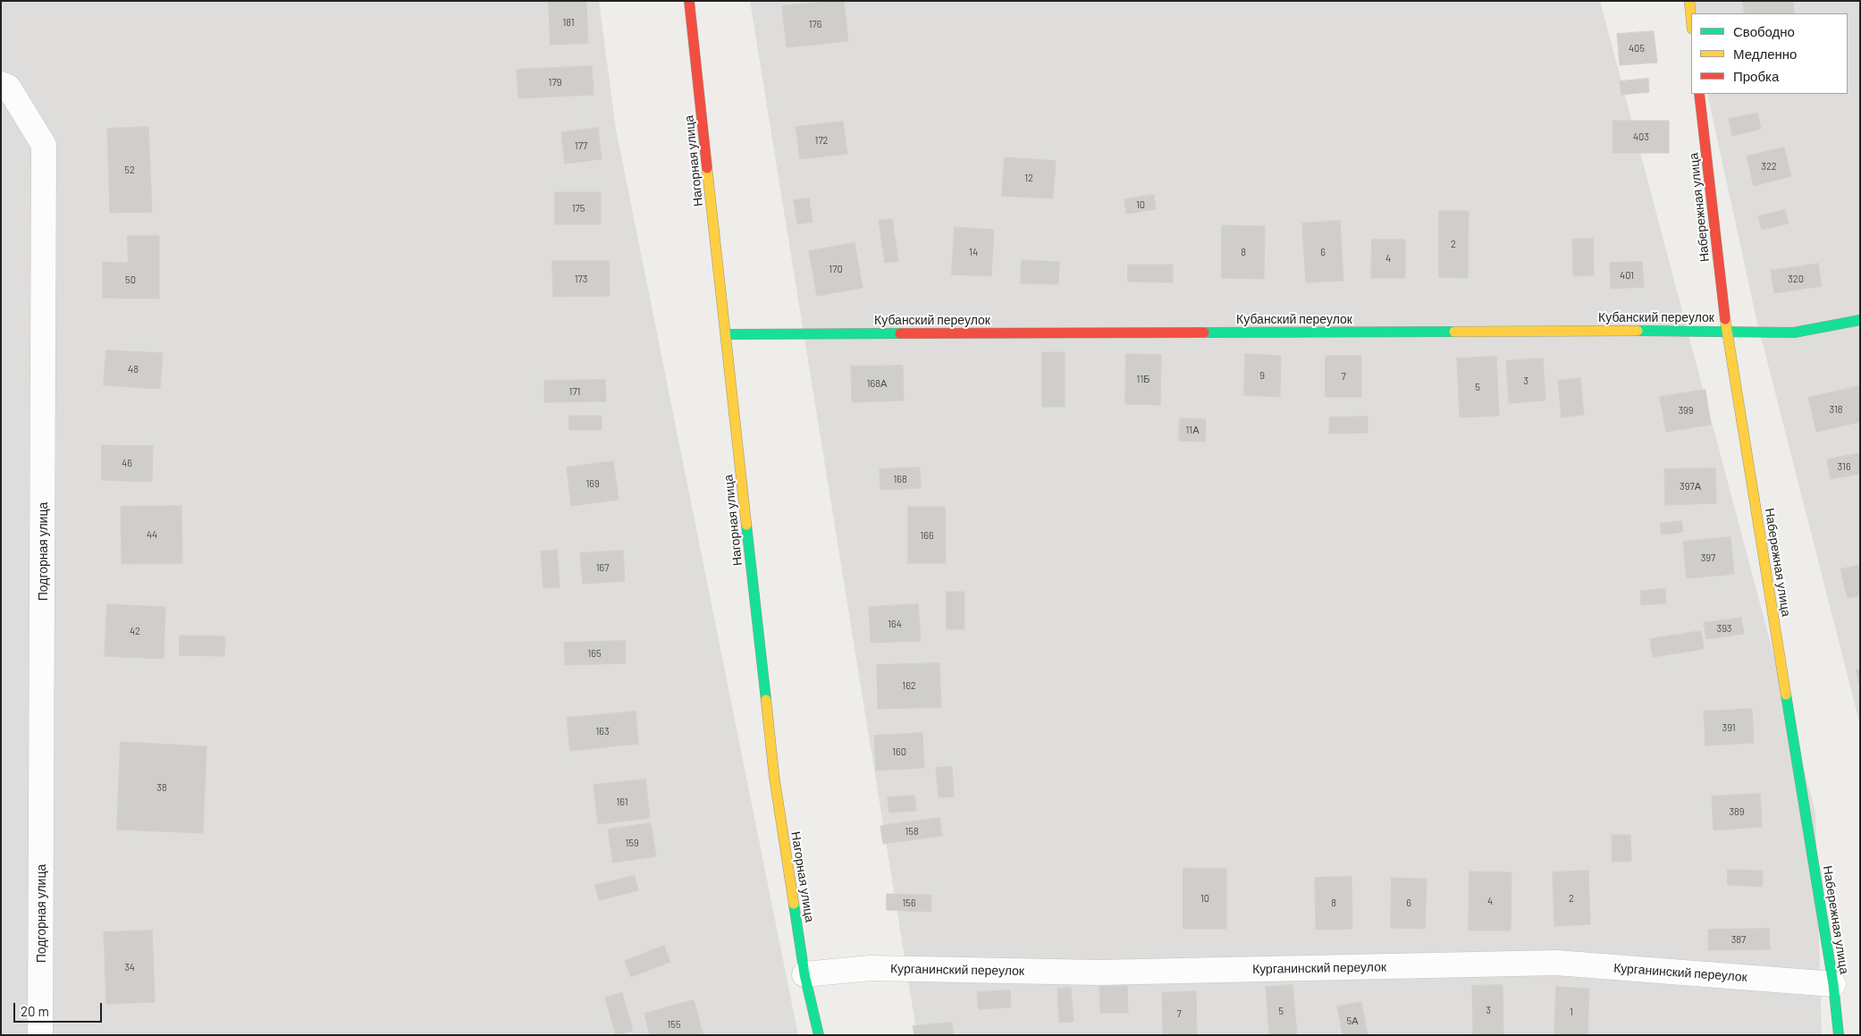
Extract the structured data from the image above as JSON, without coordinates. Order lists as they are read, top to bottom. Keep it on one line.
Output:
{"streets":{"street":["Нагорная улица","Набережная улица","Кубанский переулок","Подгорная улица","Курганинский переулок"]},"crossings":[["Нагорная улица","Кубанский переулок"],["Нагорная улица","Курганинский переулок"],["Набережная улица","Кубанский переулок"],["Набережная улица","Курганинский переулок"]],"house_numbers":["181","176","405","179","403","172","177","322","52","12","10","175","2","14","8","6","4","170","401","173","320","50","48","9","7","11Б","3","168А","5","171","318","399","11А","46","316","168","169","397А","44","166","397","167","164","393","42","165","162","391","163","160","38","161","389","158","159","10","2","4","156","8","6","387","34","3","5","1","7","5А","155"],"legend":["Свободно","Медленно","Пробка"],"scale_bar":"20 m"}
